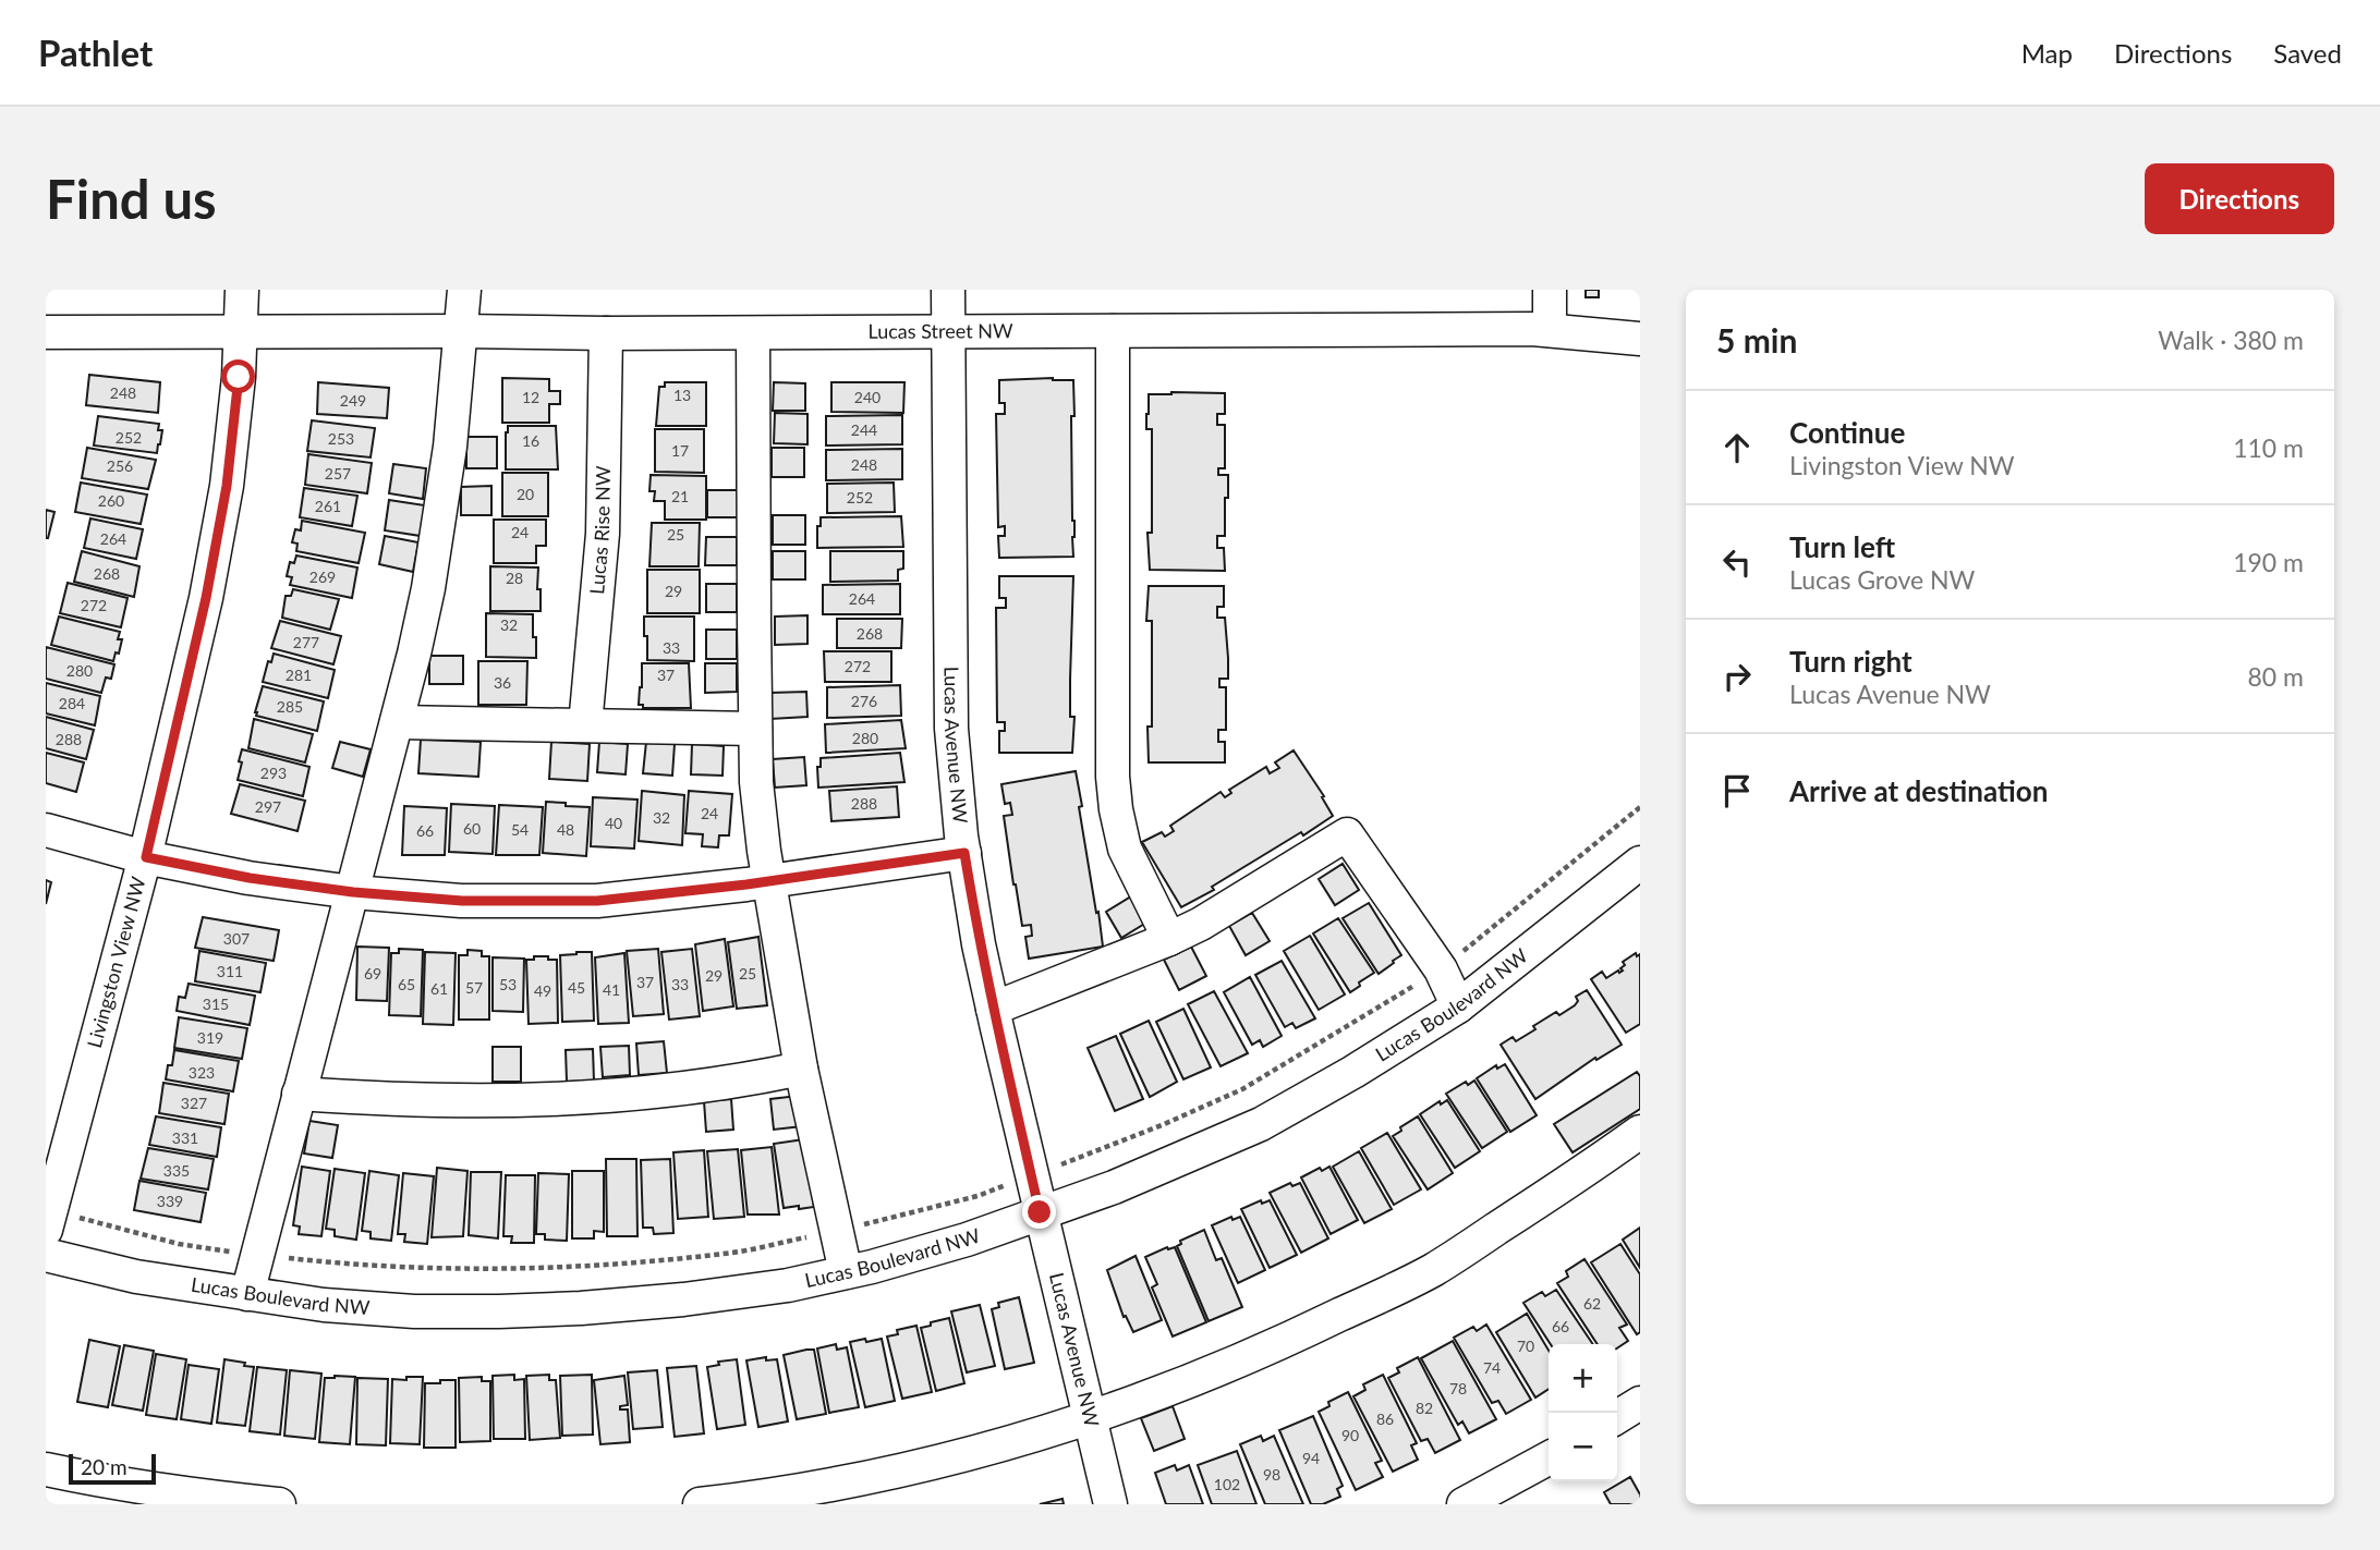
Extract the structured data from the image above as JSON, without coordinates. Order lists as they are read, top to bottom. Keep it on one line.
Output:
{"streets":{"street":["Lucas Street NW","Lucas Rise NW","Lucas Avenue NW","Livingston View NW","Lucas Boulevard NW"]},"crossings":[["Lucas Street NW","Lucas Rise NW"],["Lucas Street NW","Lucas Avenue NW"],["Lucas Street NW","Livingston View NW"],["Lucas Avenue NW","Lucas Boulevard NW"]],"house_numbers":["248","13","12","240","249","244","252","253","16","17","248","256","257","20","21","252","260","261","24","25","264","268","269","28","29","264","272","32","268","277","33","272","280","281","37","36","276","284","285","280","288","293","288","297","24","32","40","60","54","48","66","307","311","69","25","29","37","65","53","33","57","45","61","41","49","315","319","323","327","331","335","339","62","66","70","74","78","82","86","90","94","98","102"],"scale_bar":"20 m","page":{"header":"Pathlet","nav":["Map","Directions","Saved"],"buttons":"Directions","title":"Find us","heading":["5 min","Walk · 380 m"],"list":[["Continue","Livingston View NW","110 m"],["Turn left","Lucas Grove NW","190 m"],["Turn right","Lucas Avenue NW","80 m"],"Arrive at destination"],"map_buttons":["+","−"],"scale":"20 m"}}
